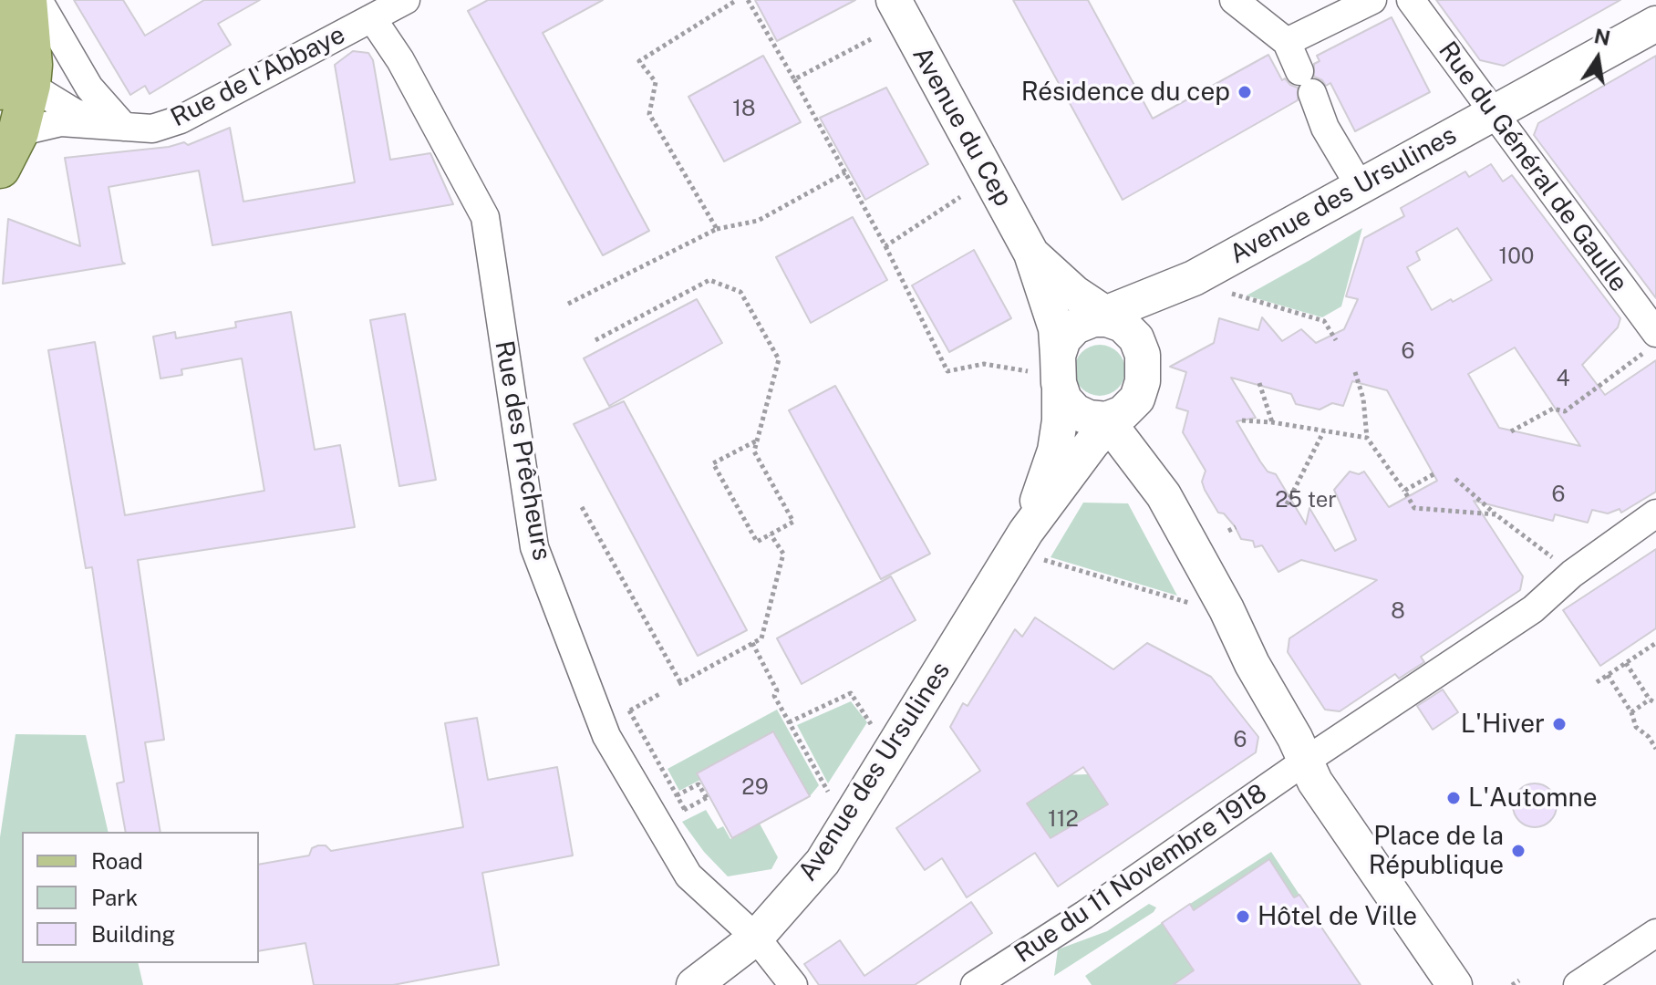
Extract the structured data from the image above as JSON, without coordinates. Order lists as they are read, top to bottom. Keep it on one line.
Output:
{"streets":{"street":["Rue de l'Abbaye","Avenue du Cep","Rue du Général de Gaulle","Avenue des Ursulines","Rue des Prêcheurs","Rue du 11 Novembre 1918"]},"crossings":[["Rue de l'Abbaye","Rue des Prêcheurs"],["Avenue du Cep","Avenue des Ursulines"],["Rue du Général de Gaulle","Avenue des Ursulines"],["Avenue des Ursulines","Rue des Prêcheurs"]],"places":["Résidence du cep","L'Hiver","L'Automne","Place de la République","Hôtel de Ville"],"house_numbers":["18","100","6","4","6","25 ter","8","6","29","112"],"legend":["Road","Park","Building"],"north":"top"}
